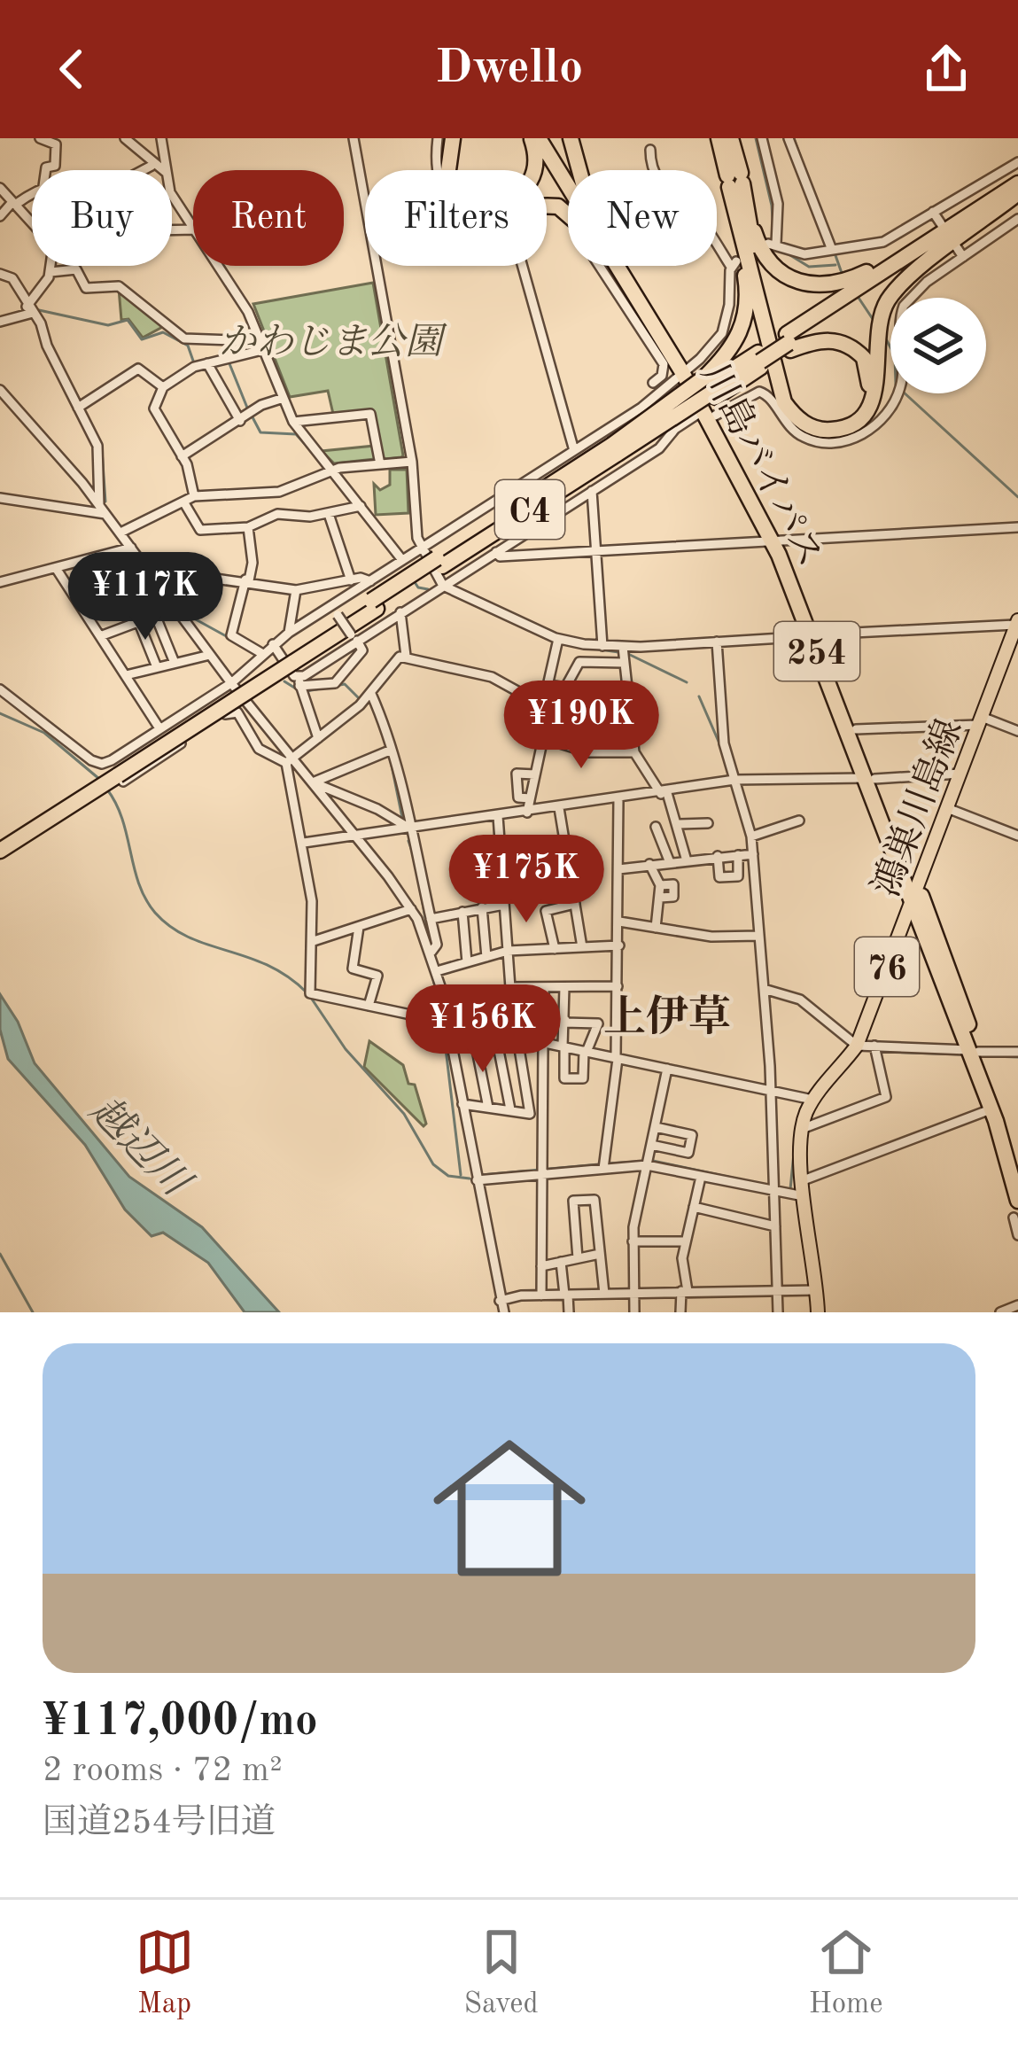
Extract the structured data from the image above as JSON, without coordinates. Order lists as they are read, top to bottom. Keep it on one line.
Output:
{"streets":{"highway":["川島バイパス","C4","254"],"main road":["鴻巣川島線","76"]},"crossings":[["川島バイパス","鴻巣川島線"]],"districts":["上伊草"],"water":["越辺川"],"parks":["かわじま公園"],"page":{"header":"Dwello","chip":["Buy","Rent","Filters","New"],"price":["¥117K","¥190K","¥175K","¥156K"],"list":[{"name":"¥117,000/mo","note":"2 rooms · 72 m² · 国道254号旧道"}],"tabs":["Map","Saved","Home"]}}
